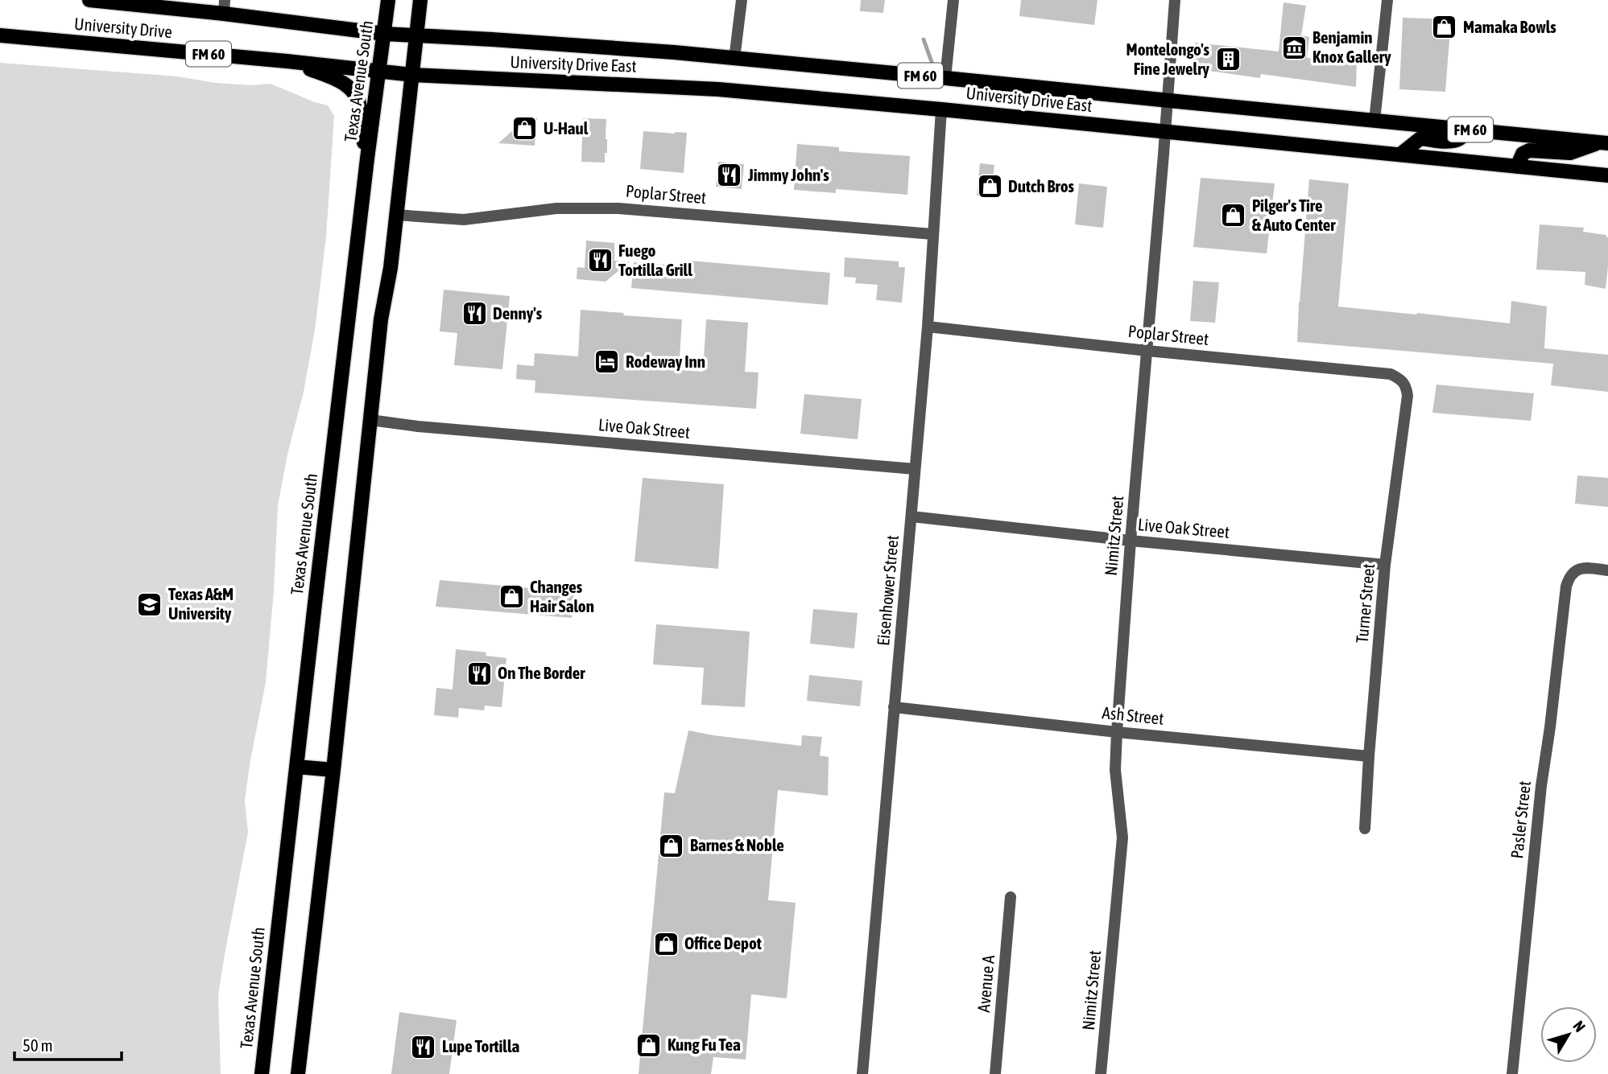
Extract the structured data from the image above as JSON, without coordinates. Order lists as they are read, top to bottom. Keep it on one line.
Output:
{"streets":{"main road":["University Drive","FM 60","University Drive East","Texas Avenue South"],"street":["Poplar Street","Live Oak Street","Nimitz Street","Eisenhower Street","Turner Street","Ash Street","Pasler Street","Avenue A"]},"crossings":[["University Drive","University Drive East"],["University Drive","Texas Avenue South"],["University Drive East","Texas Avenue South"],["University Drive East","Nimitz Street"],["University Drive East","Eisenhower Street"],["Poplar Street","Nimitz Street"],["Poplar Street","Eisenhower Street"],["Poplar Street","Turner Street"],["Live Oak Street","Nimitz Street"],["Live Oak Street","Eisenhower Street"],["Live Oak Street","Turner Street"],["Nimitz Street","Ash Street"],["Eisenhower Street","Ash Street"],["Turner Street","Ash Street"]],"places":{"shop":["Mamaka Bowls","U-Haul","Dutch Bros","Pilger's Tire & Auto Center","Changes Hair Salon","Barnes & Noble","Office Depot","Kung Fu Tea"],"museum":["Benjamin Knox Gallery"],"building":["Montelongo's Fine Jewelry"],"restaurant":["Jimmy John's","Fuego Tortilla Grill","Denny's","On The Border","Lupe Tortilla"],"hotel":["Rodeway Inn"],"school or university":["Texas A&M University"]},"scale_bar":"50 m","north":"top right"}
